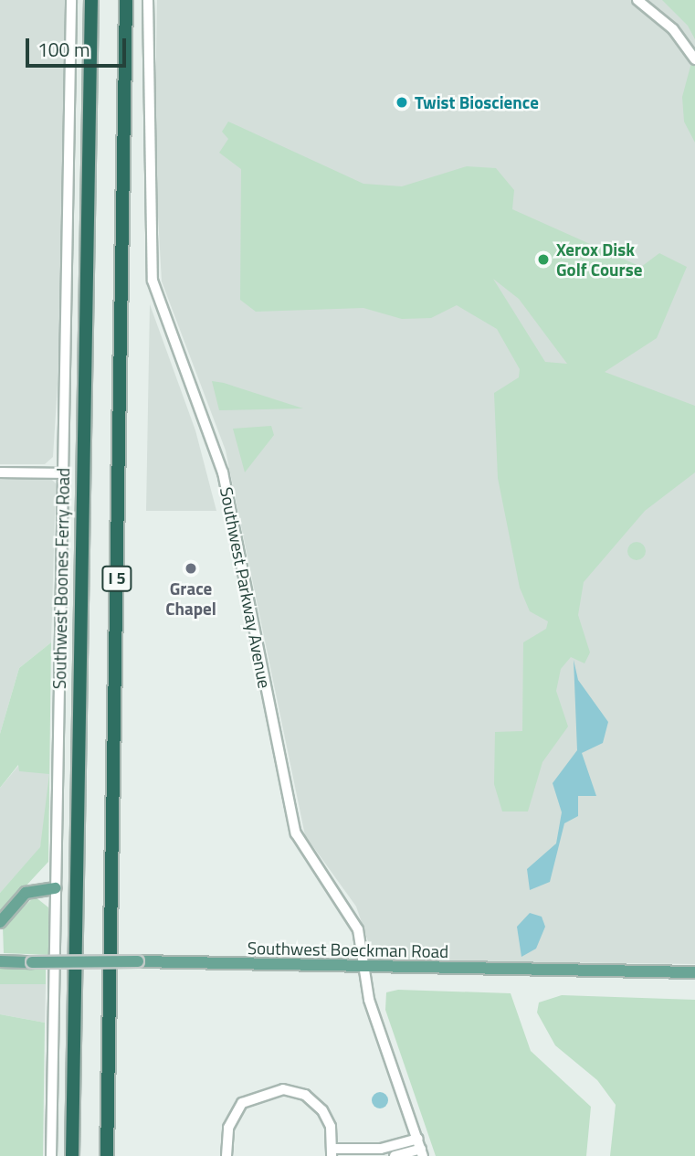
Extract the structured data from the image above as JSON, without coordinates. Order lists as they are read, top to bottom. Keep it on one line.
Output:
{"streets":{"highway":["I 5"],"main road":["Southwest Boeckman Road"],"street":["Southwest Boones Ferry Road","Southwest Parkway Avenue"]},"crossings":[["Southwest Parkway Avenue","Southwest Boeckman Road"]],"places":["Twist Bioscience","Xerox Disk Golf Course","Grace Chapel"],"scale_bar":"100 m"}
